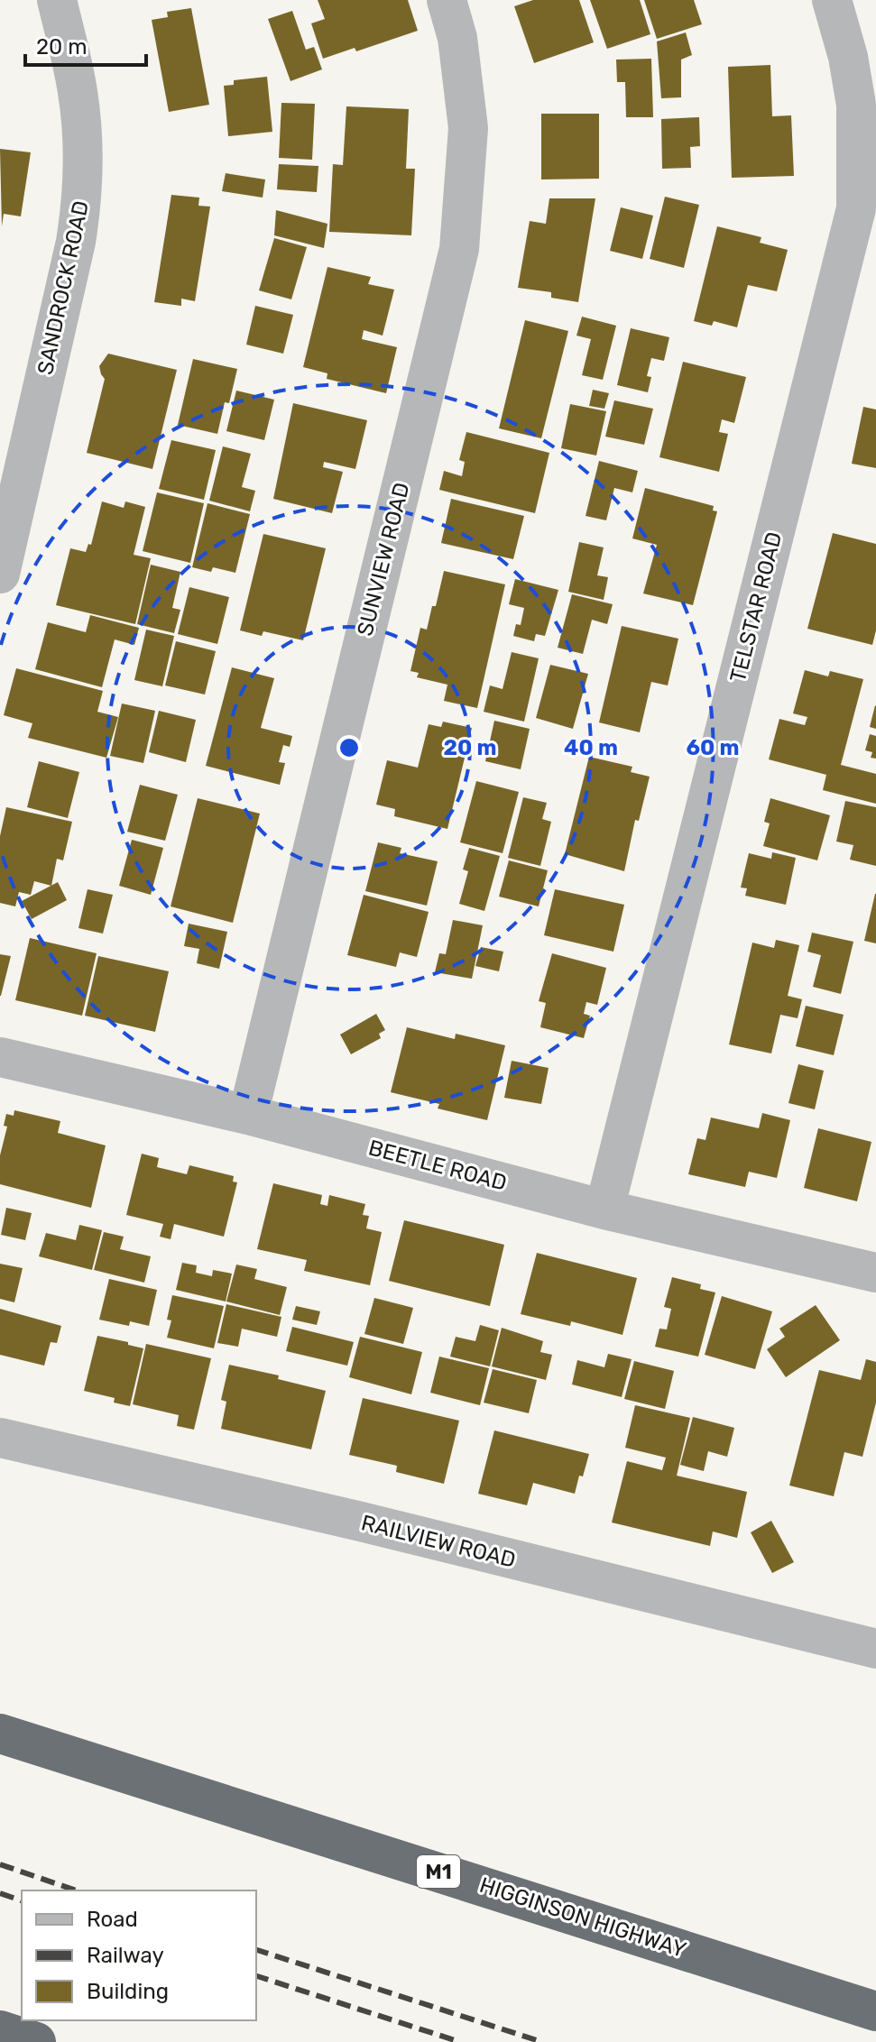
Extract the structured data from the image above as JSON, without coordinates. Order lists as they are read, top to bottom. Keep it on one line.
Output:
{"streets":{"highway":["M1","HIGGINSON HIGHWAY"],"street":["SANDROCK ROAD","SUNVIEW ROAD","TELSTAR ROAD","BEETLE ROAD","RAILVIEW ROAD"]},"crossings":[["SUNVIEW ROAD","BEETLE ROAD"],["TELSTAR ROAD","BEETLE ROAD"]],"legend":["Road","Railway","Building"],"scale_bar":"20 m","rings":["20 m","40 m","60 m"]}
